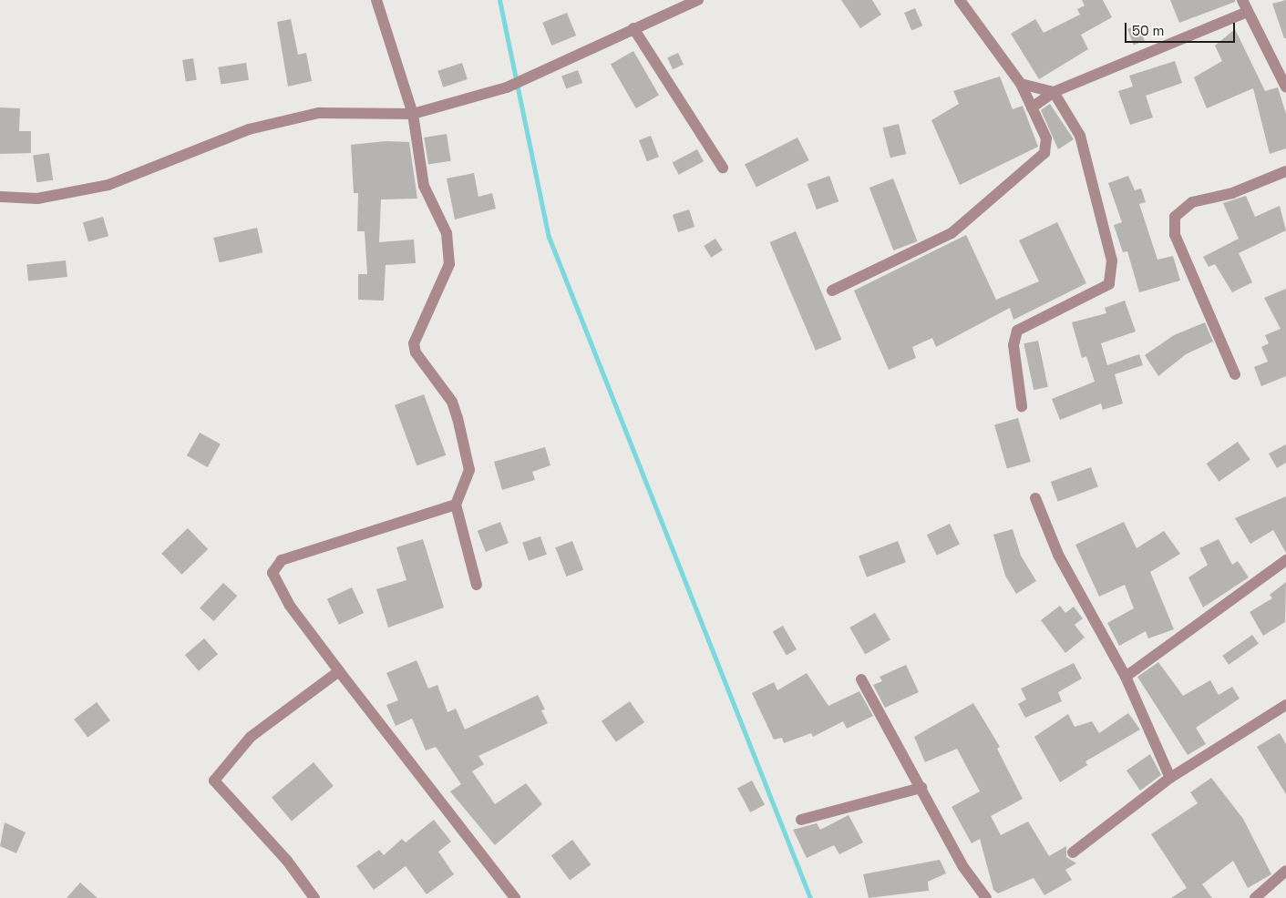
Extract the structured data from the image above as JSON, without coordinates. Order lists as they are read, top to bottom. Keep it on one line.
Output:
{"scale_bar":"50 m"}
